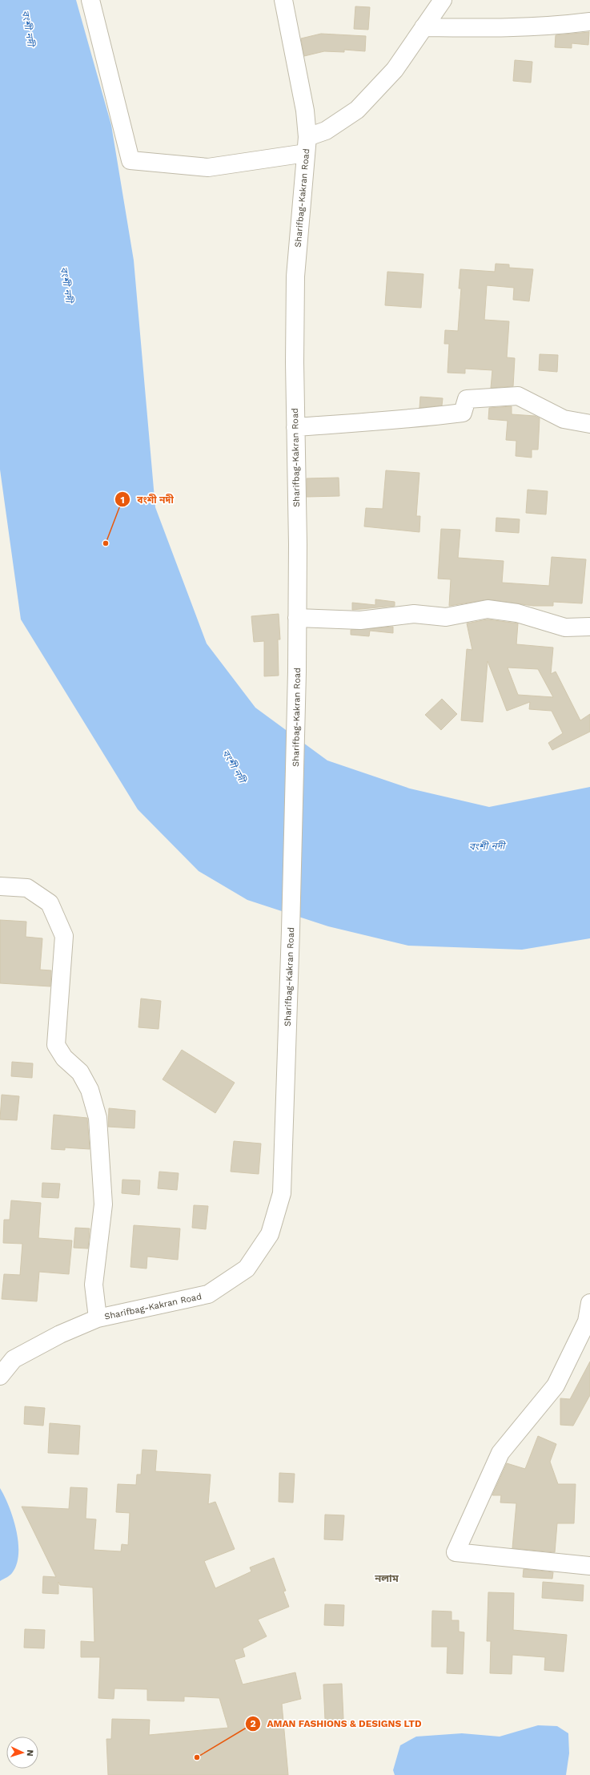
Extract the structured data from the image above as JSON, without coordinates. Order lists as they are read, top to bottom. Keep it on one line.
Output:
{"streets":{"street":["Sharifbag-Kakran Road"]},"districts":["নলাম"],"water":["বংশী নদী"],"places":["বংশী নদী","AMAN FASHIONS & DESIGNS LTD"],"north":"right"}
